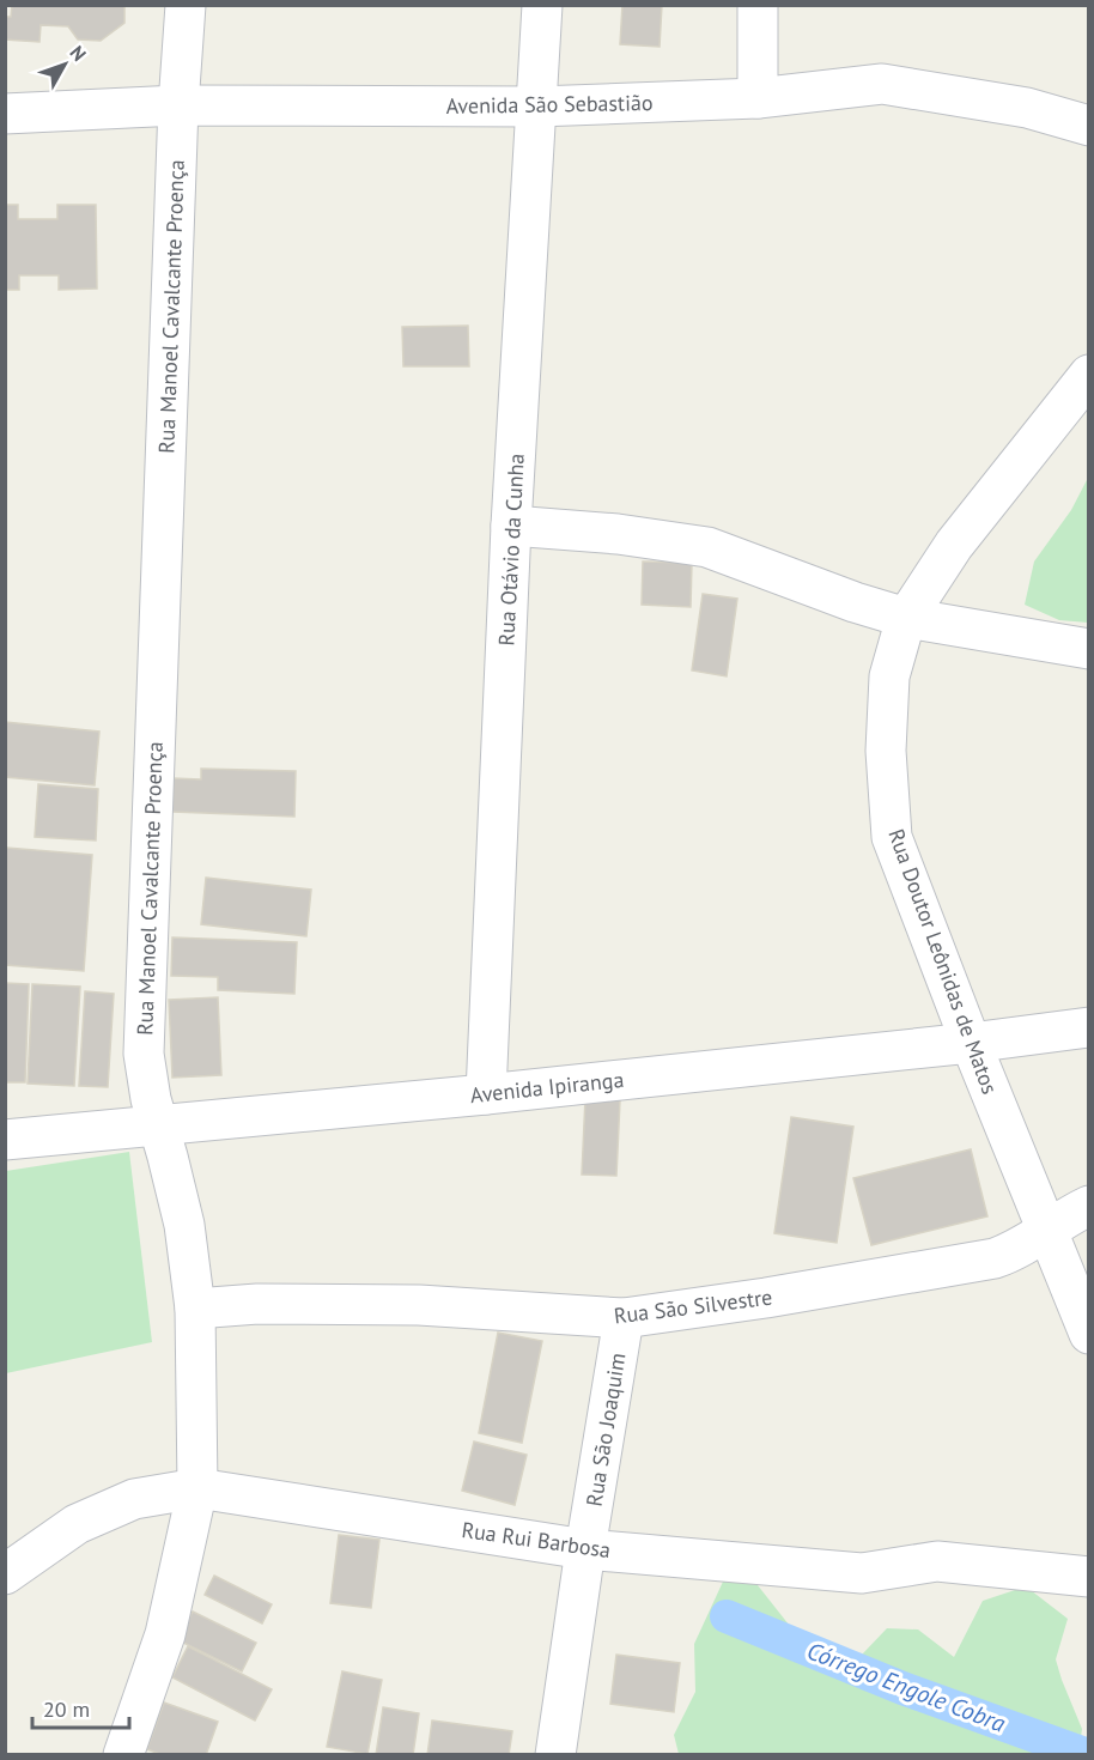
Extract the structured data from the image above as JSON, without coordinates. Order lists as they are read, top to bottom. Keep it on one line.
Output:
{"streets":{"street":["Avenida São Sebastião","Rua Manoel Cavalcante Proença","Rua Otávio da Cunha","Rua Doutor Leônidas de Matos","Avenida Ipiranga","Rua São Silvestre","Rua São Joaquim","Rua Rui Barbosa"]},"crossings":[["Avenida São Sebastião","Rua Manoel Cavalcante Proença"],["Avenida São Sebastião","Rua Otávio da Cunha"],["Rua Manoel Cavalcante Proença","Avenida Ipiranga"],["Rua Manoel Cavalcante Proença","Rua São Silvestre"],["Rua Manoel Cavalcante Proença","Rua Rui Barbosa"],["Rua Otávio da Cunha","Avenida Ipiranga"],["Rua Doutor Leônidas de Matos","Avenida Ipiranga"],["Rua Doutor Leônidas de Matos","Rua São Silvestre"],["Rua São Silvestre","Rua São Joaquim"],["Rua São Joaquim","Rua Rui Barbosa"]],"water":["Córrego Engole Cobra"],"scale_bar":"20 m","north":"top right"}
